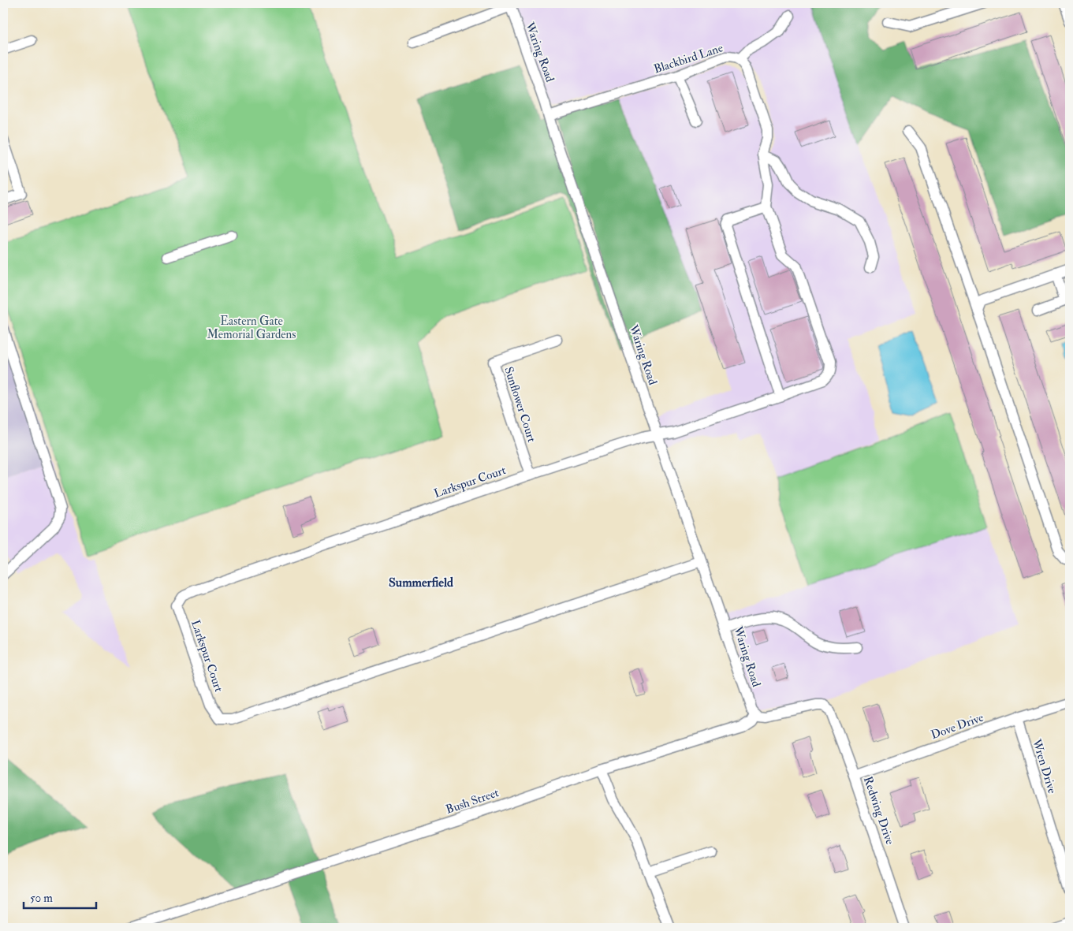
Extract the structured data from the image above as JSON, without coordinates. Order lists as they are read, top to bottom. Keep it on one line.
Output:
{"streets":{"street":["Waring Road","Blackbird Lane","Sunflower Court","Larkspur Court","Dove Drive","Wren Drive","Bush Street","Redwing Drive"]},"crossings":[["Waring Road","Blackbird Lane"],["Waring Road","Larkspur Court"],["Waring Road","Bush Street"],["Waring Road","Redwing Drive"],["Sunflower Court","Larkspur Court"],["Dove Drive","Wren Drive"],["Dove Drive","Redwing Drive"],["Bush Street","Redwing Drive"]],"districts":["Summerfield"],"parks":["Eastern Gate Memorial Gardens"],"scale_bar":"50 m"}
